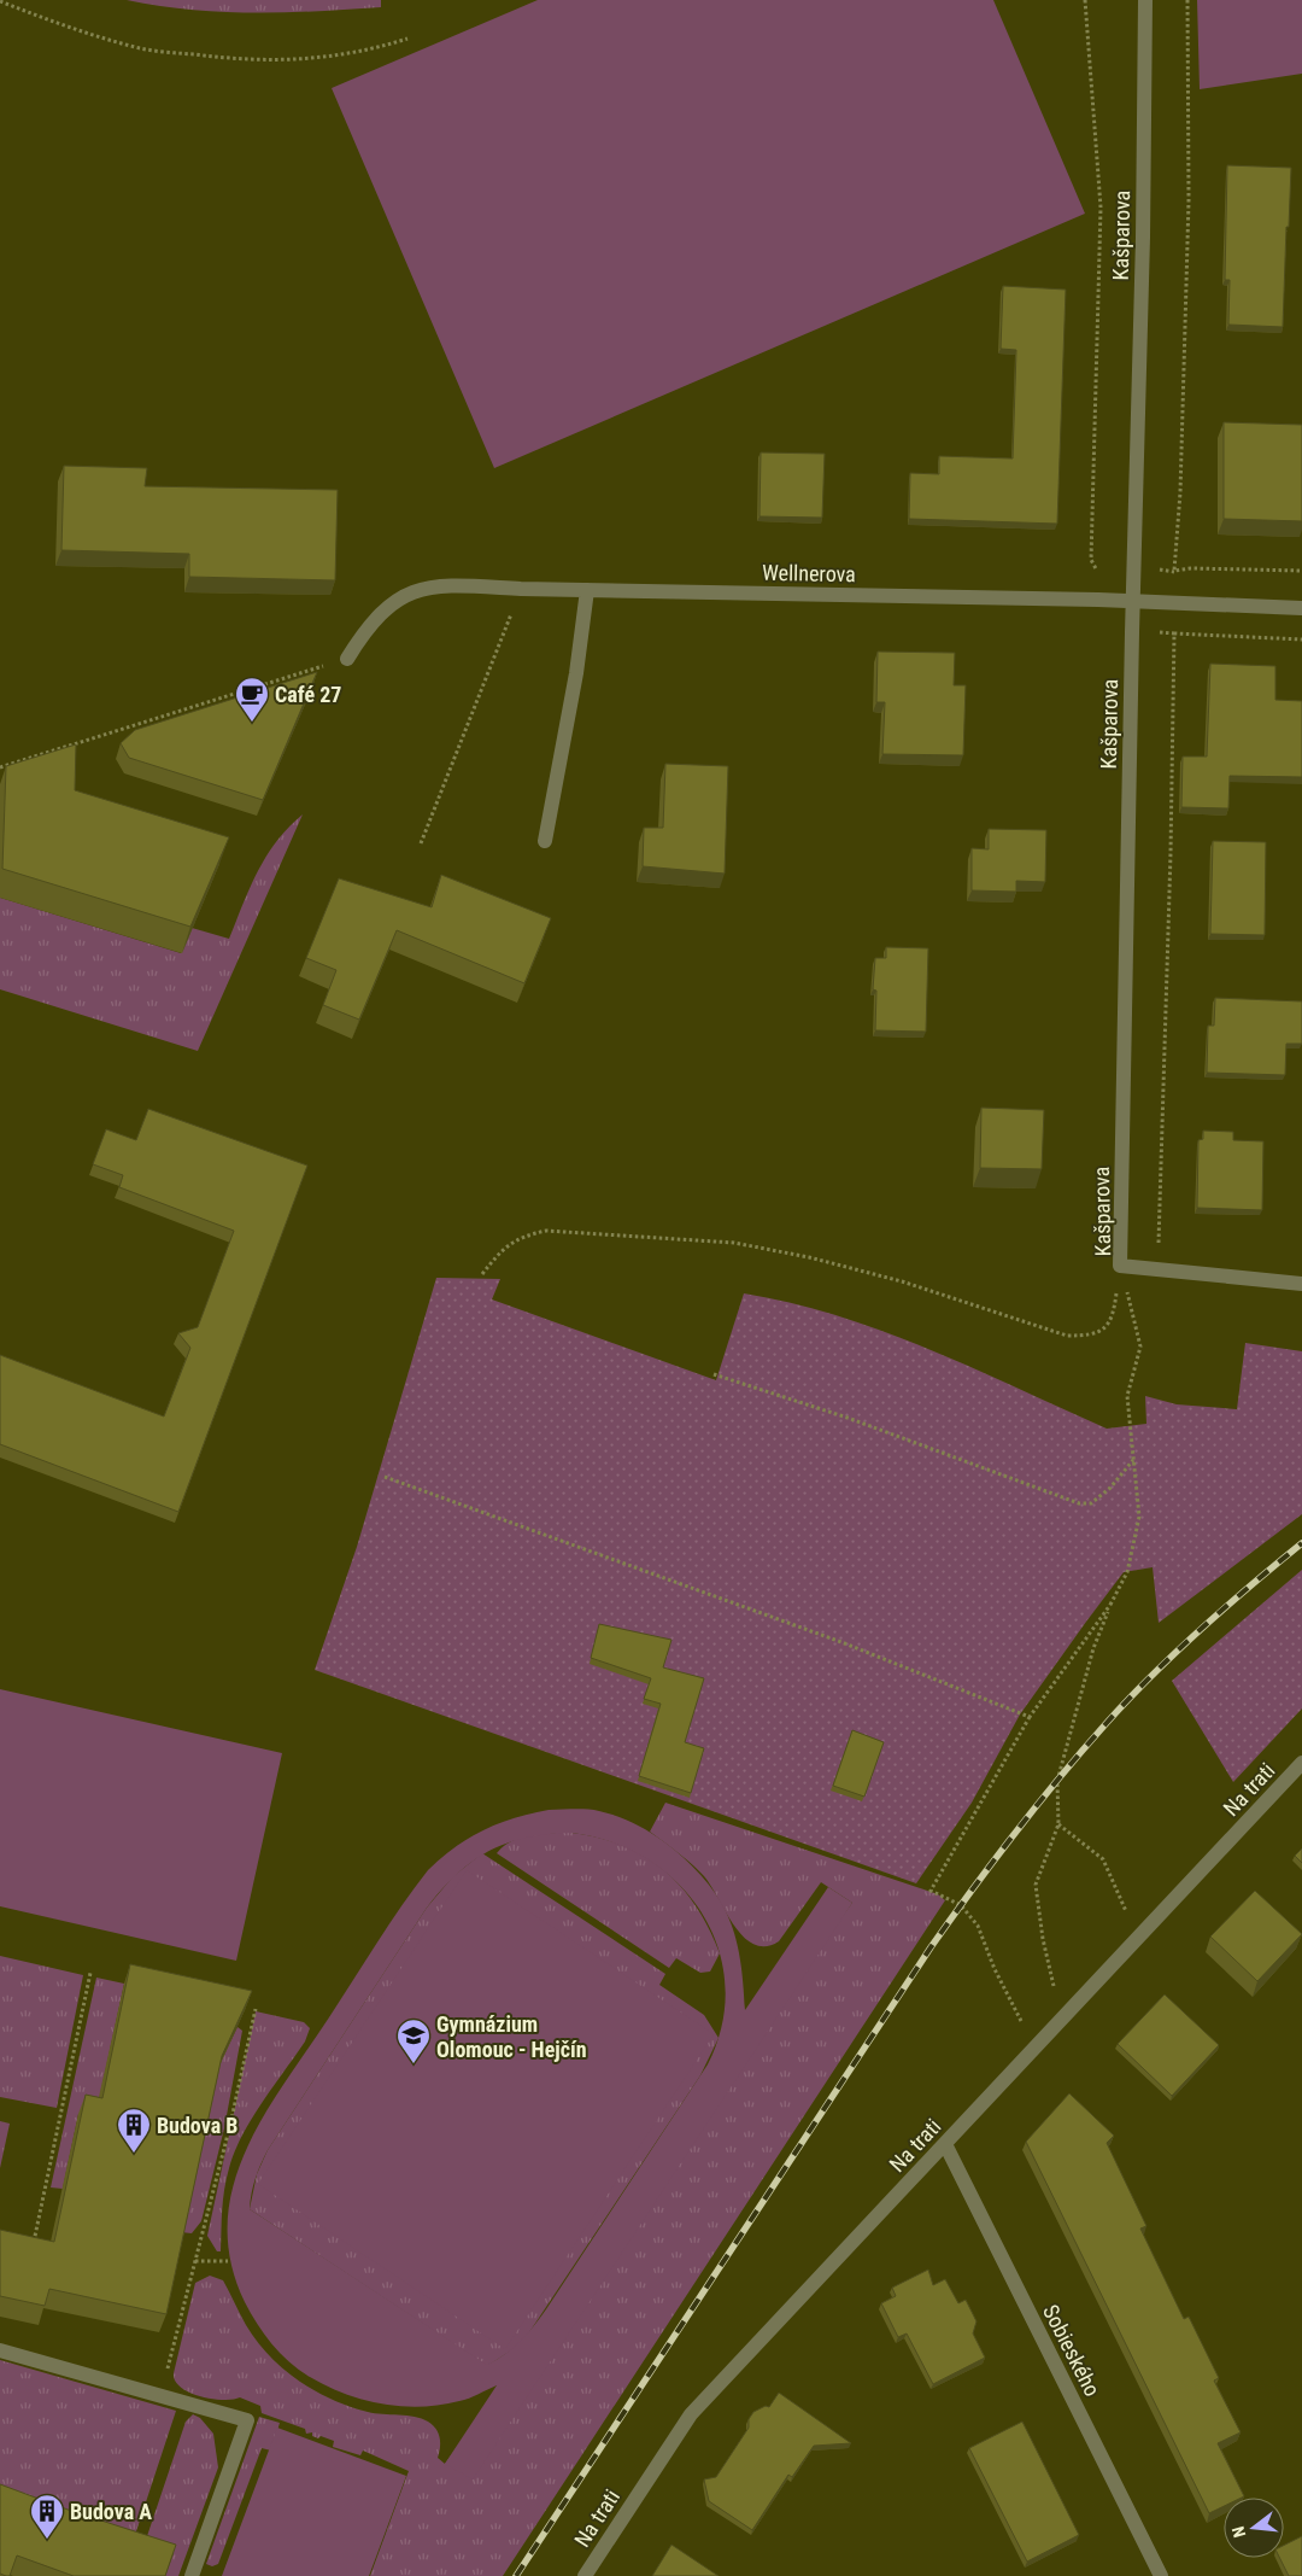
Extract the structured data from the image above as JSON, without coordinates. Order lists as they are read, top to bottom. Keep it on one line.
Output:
{"streets":{"street":["Kašparova","Wellnerova","Na trati","Sobieského"]},"crossings":[["Kašparova","Wellnerova"],["Na trati","Sobieského"]],"places":{"cafe":["Café 27"],"school or university":["Gymnázium Olomouc - Hejčín"],"building":["Budova B","Budova A"]},"north":"left"}
